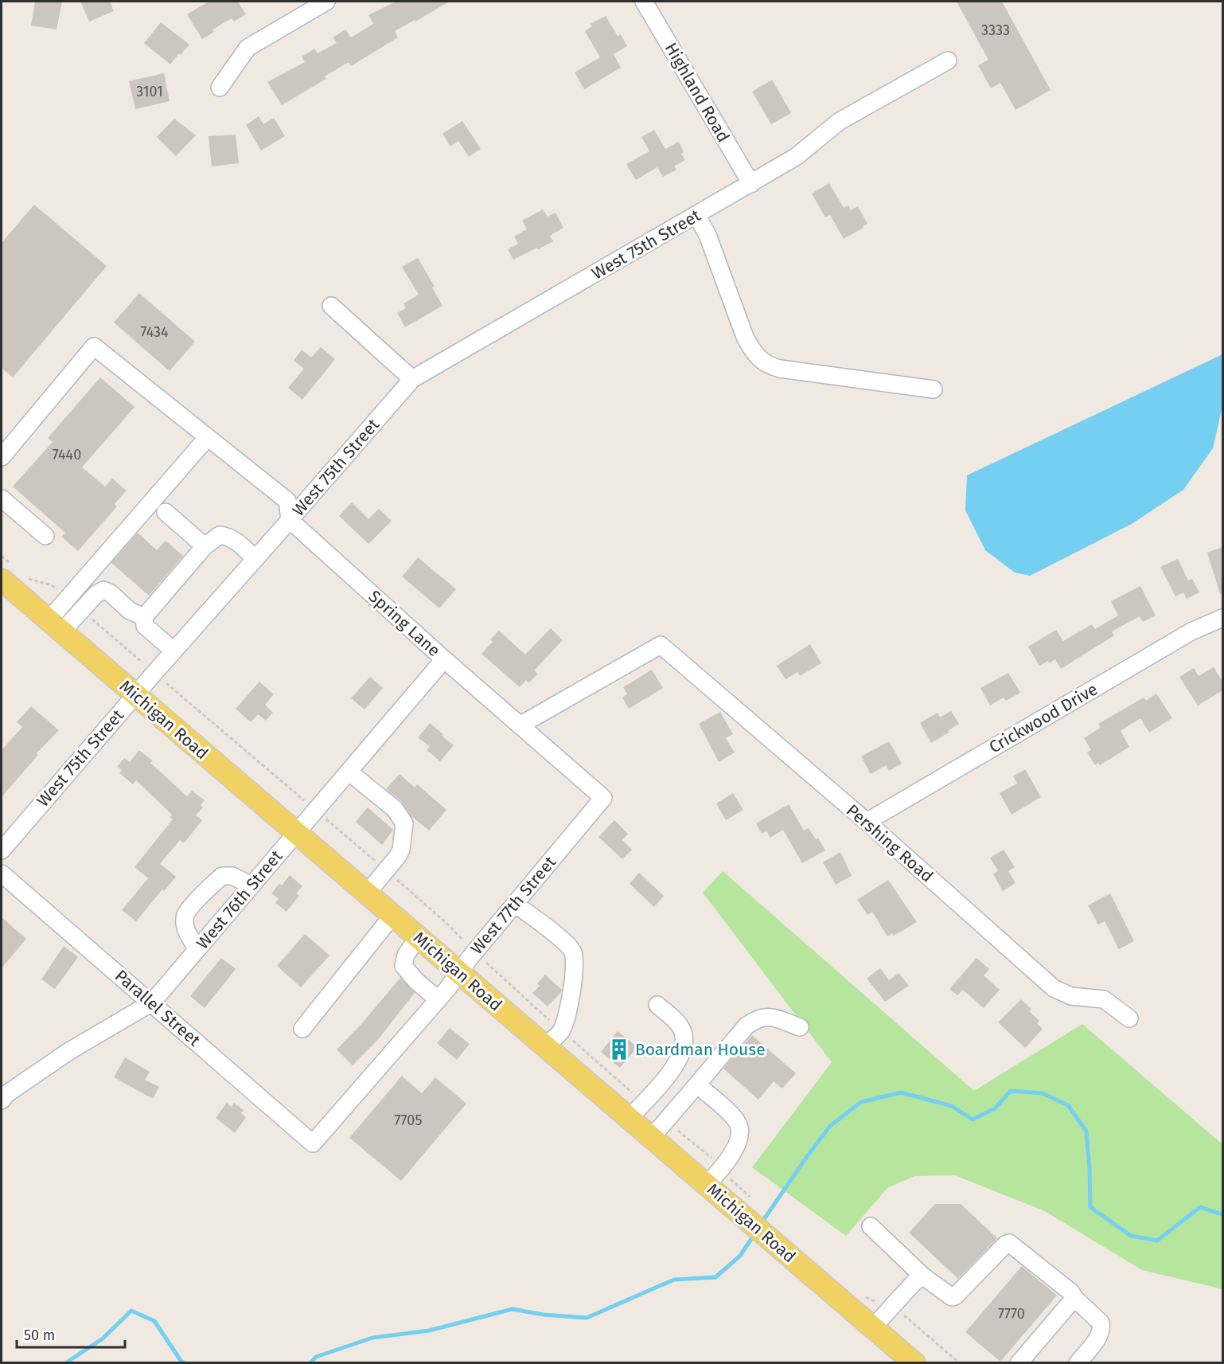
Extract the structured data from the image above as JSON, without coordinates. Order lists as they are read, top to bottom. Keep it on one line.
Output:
{"streets":{"main road":["Michigan Road"],"street":["Highland Road","West 75th Street","Spring Lane","Crickwood Drive","Pershing Road","West 76th Street","West 77th Street","Parallel Street"]},"crossings":[["Highland Road","West 75th Street"],["West 75th Street","Spring Lane"],["West 75th Street","Michigan Road"],["Spring Lane","Pershing Road"],["Spring Lane","West 76th Street"],["Spring Lane","West 77th Street"],["Crickwood Drive","Pershing Road"],["Michigan Road","West 76th Street"],["Michigan Road","West 77th Street"],["West 76th Street","Parallel Street"],["West 77th Street","Parallel Street"]],"places":{"building":["Boardman House"]},"house_numbers":["3333","3101","7434","7440","7705","7770"],"scale_bar":"50 m"}
